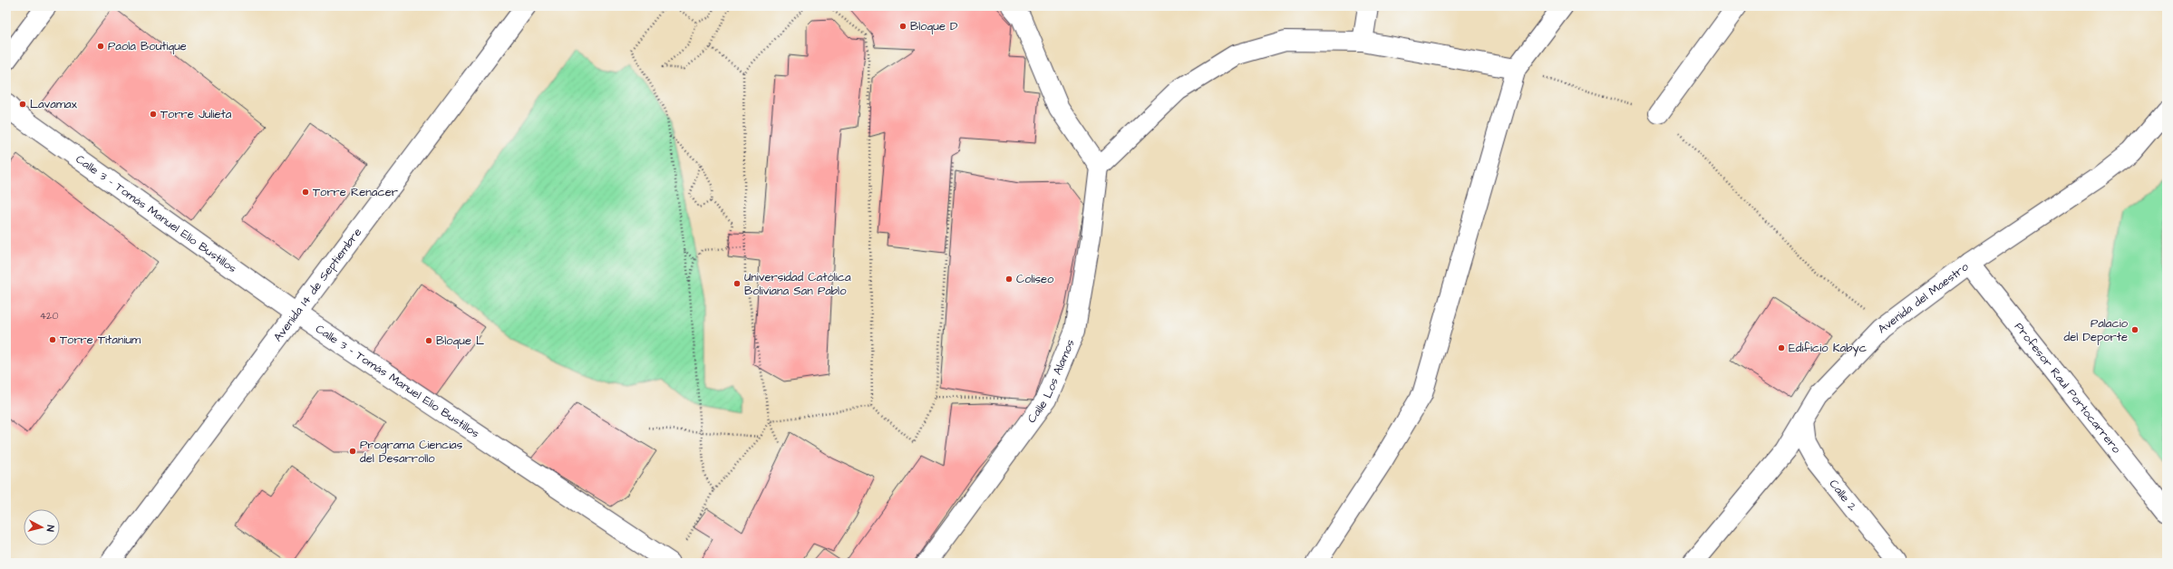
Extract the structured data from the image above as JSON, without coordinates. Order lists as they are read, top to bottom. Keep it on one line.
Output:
{"streets":{"street":["Calle 3 - Tomás Manuel Elio Bustillos","Avenida 14 de Septiembre","Avenida del Maestro","Calle Los Alamos","Profesor Raul Portocarrero","Calle 2"]},"crossings":[["Calle 3 - Tomás Manuel Elio Bustillos","Avenida 14 de Septiembre"],["Avenida del Maestro","Profesor Raul Portocarrero"],["Avenida del Maestro","Calle 2"]],"places":["Bloque D","Paola Boutique","Lavamax","Torre Julieta","Torre Renacer","Coliseo","Universidad Católica Boliviana San Pablo","Palacio del Deporte","Torre Titanium","Bloque L","Edificio Kabyc","Programa Ciencias del Desarrollo"],"house_numbers":["420"],"north":"right"}
